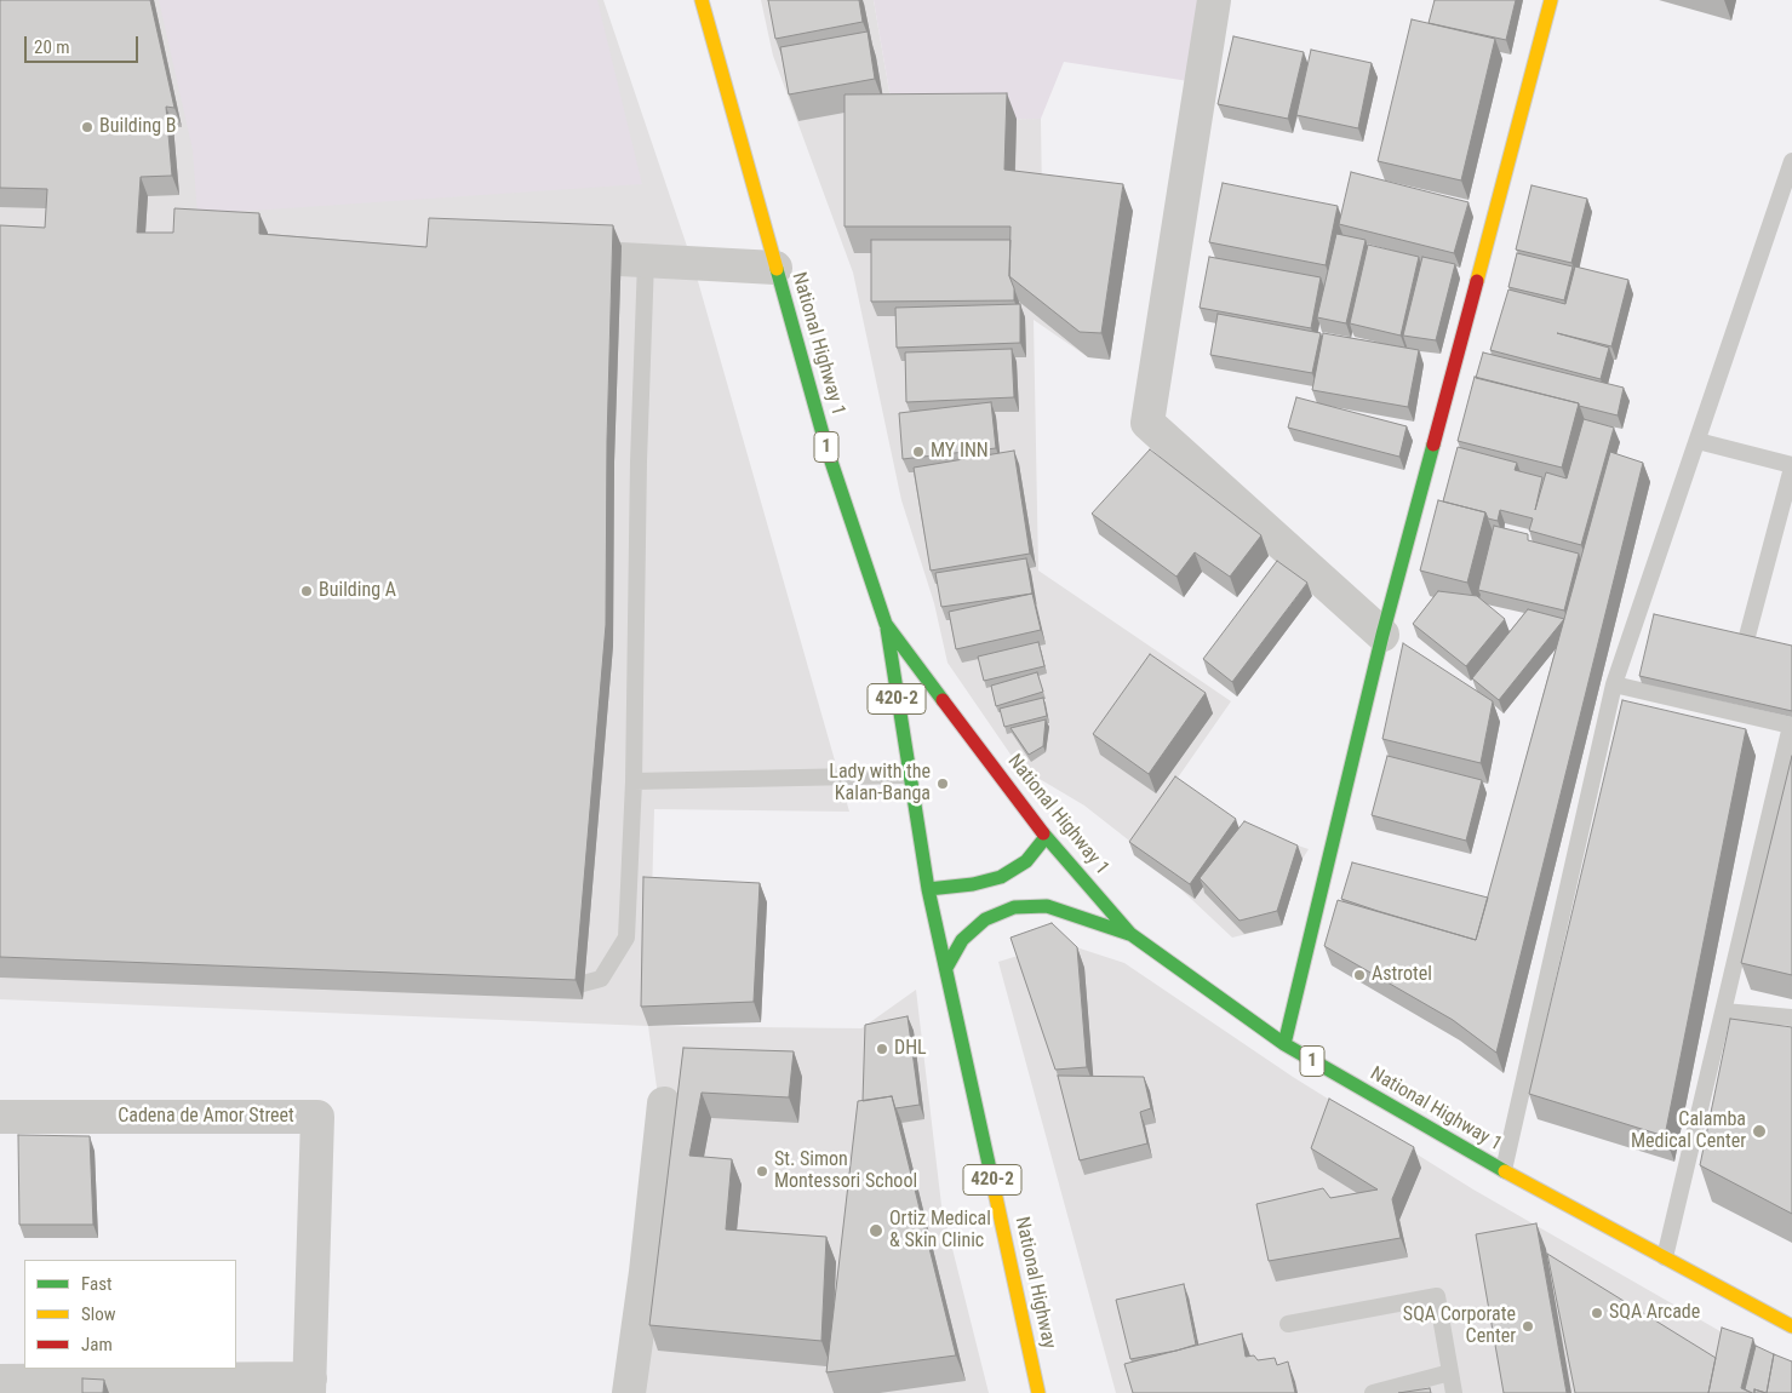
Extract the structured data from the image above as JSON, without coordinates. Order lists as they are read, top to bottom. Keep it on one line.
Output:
{"streets":{"main road":["National Highway 1","1","420-2","National Highway"],"street":["Cadena de Amor Street"]},"crossings":[["National Highway 1","1"],["National Highway 1","National Highway"],["1","National Highway"]],"places":["Building B","MY INN","Building A","Lady with the Kalan-Banga","Astrotel","DHL","Calamba Medical Center","St. Simon Montessori School","Ortiz Medical & Skin Clinic","SQA Arcade","SQA Corporate Center"],"legend":["Fast","Slow","Jam"],"scale_bar":"20 m"}
